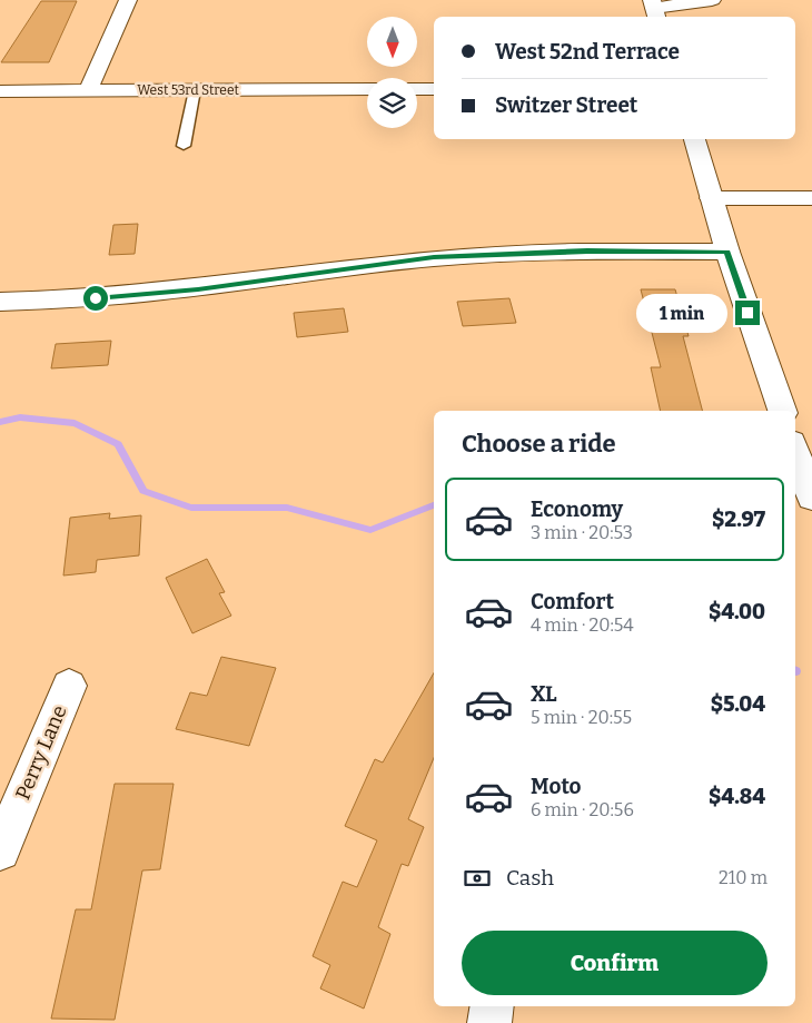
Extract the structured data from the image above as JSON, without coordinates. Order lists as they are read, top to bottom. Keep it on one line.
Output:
{"streets":{"street":["West 53rd Street","Perry Lane"]},"north":"bottom","page":{"banner":["West 52nd Terrace","Switzer Street"],"bubble":"1 min","heading":"Choose a ride","list":[{"name":"Economy","note":"3 min · 20:53","value":"$2.97"},{"name":"Comfort","note":"4 min · 20:54","value":"$4.00"},{"name":"XL","note":"5 min · 20:55","value":"$5.04"},{"name":"Moto","note":"6 min · 20:56","value":"$4.84"}],"pay":["Cash","210 m"],"buttons":"Confirm"}}
